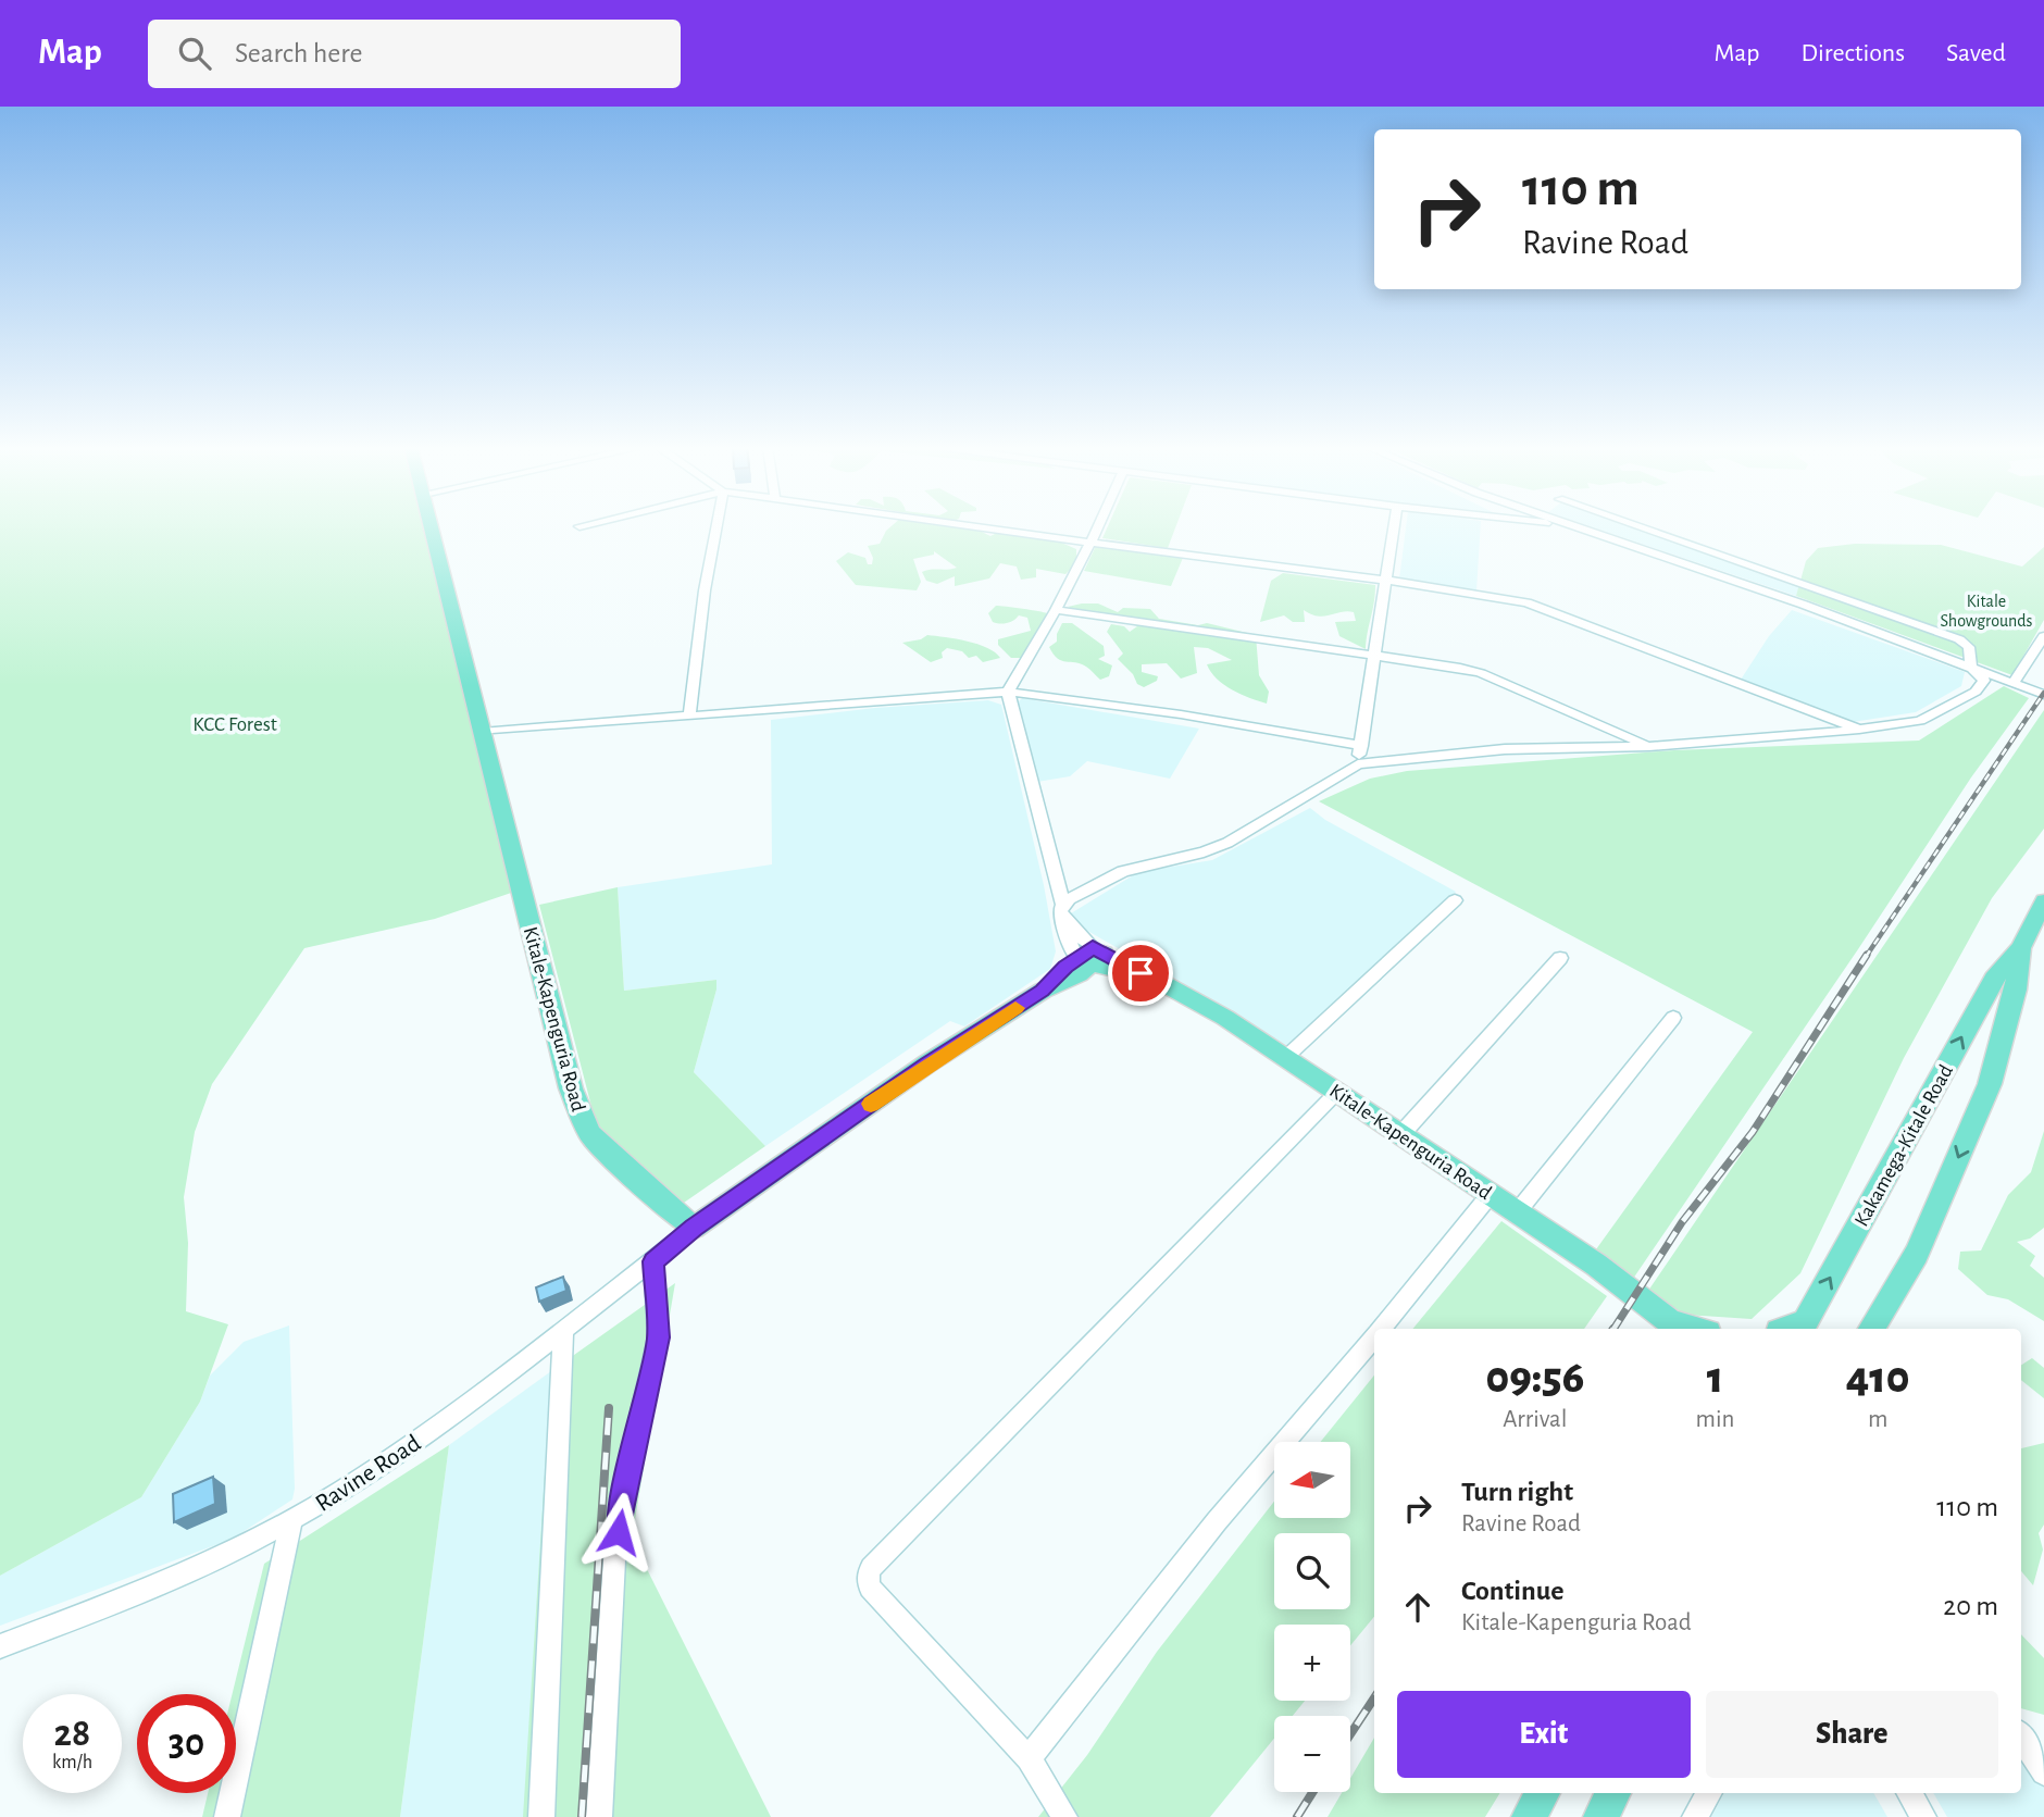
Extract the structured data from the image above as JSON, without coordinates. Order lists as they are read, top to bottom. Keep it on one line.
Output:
{"streets":{"highway":["Kitale-Kapenguria Road","Kakamega-Kitale Road"],"street":["Ravine Road"]},"crossings":[["Kitale-Kapenguria Road","Ravine Road"]],"parks":["Kitale Showgrounds","KCC Forest"],"north":"left","page":{"header":"Map","search":"Search here","nav":["Map","Directions","Saved"],"turn":["110 m","Ravine Road"],"eta":["09:56","Arrival","1","min","410","m"],"map_buttons":["+","−"],"list":[{"name":"Turn right","note":"Ravine Road","value":"110 m"},{"name":"Continue","note":"Kitale-Kapenguria Road","value":"20 m"}],"buttons":["Exit","Share"],"speed":"28 km/h","limit":"30"}}
